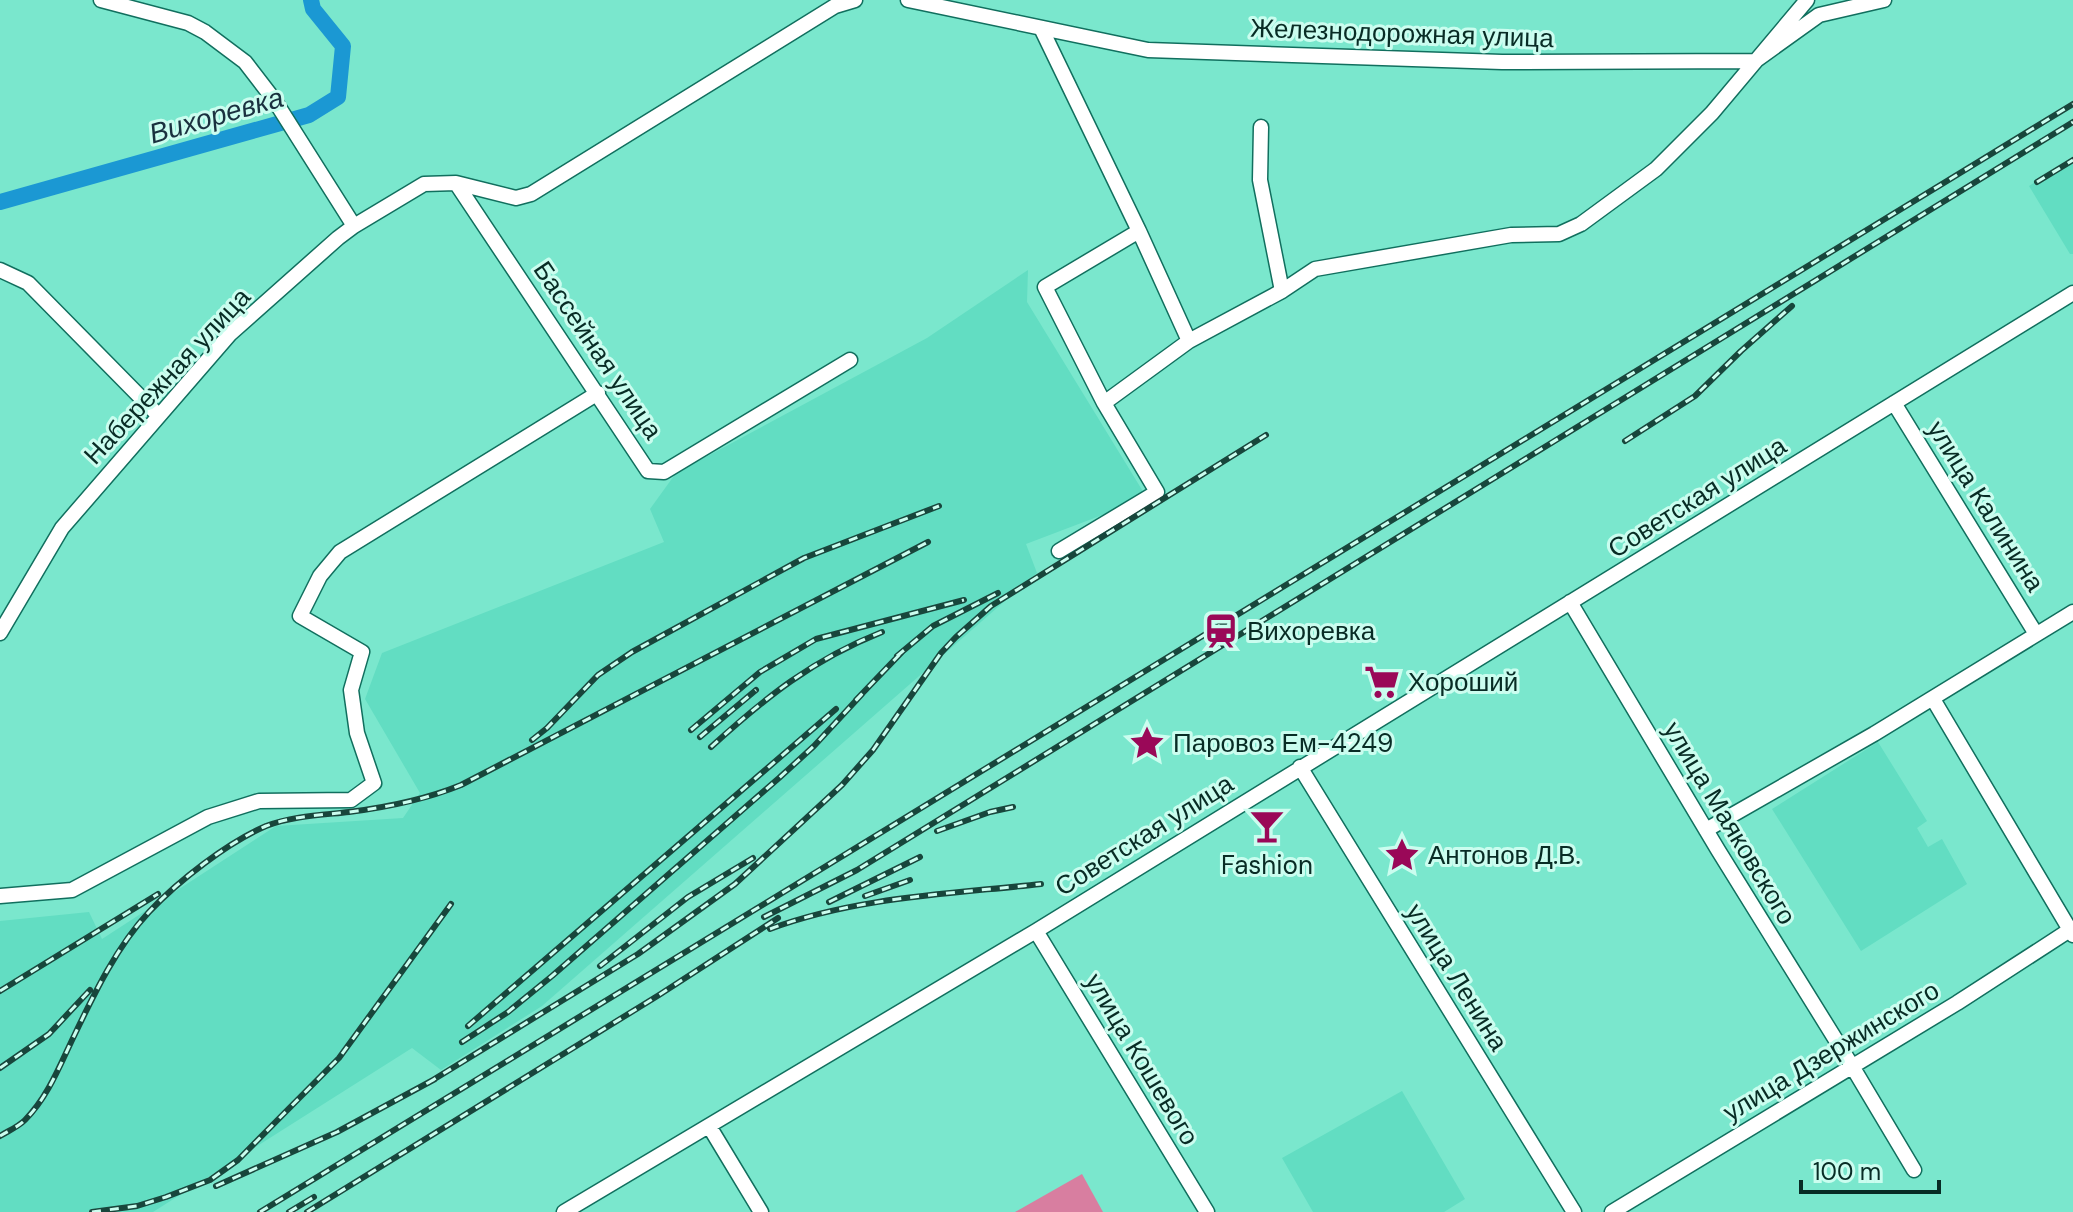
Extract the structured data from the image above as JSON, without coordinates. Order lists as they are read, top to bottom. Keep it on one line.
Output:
{"streets":{"street":["Железнодорожная улица","Бассейная улица","Набережная улица","Советская улица","улица Калинина","улица Маяковского","улица Ленина","улица Дзержинского","улица Кошевого"]},"crossings":[["Бассейная улица","Набережная улица"],["Советская улица","улица Калинина"],["Советская улица","улица Маяковского"],["Советская улица","улица Ленина"],["Советская улица","улица Кошевого"],["улица Маяковского","улица Дзержинского"]],"water":["Вихоревка"],"places":{"station":["Вихоревка"],"supermarket":["Хороший"],"place":["Паровоз Ем-4249","Антонов Д.В."],"bar":["Fashion"]},"scale_bar":"100 m"}
